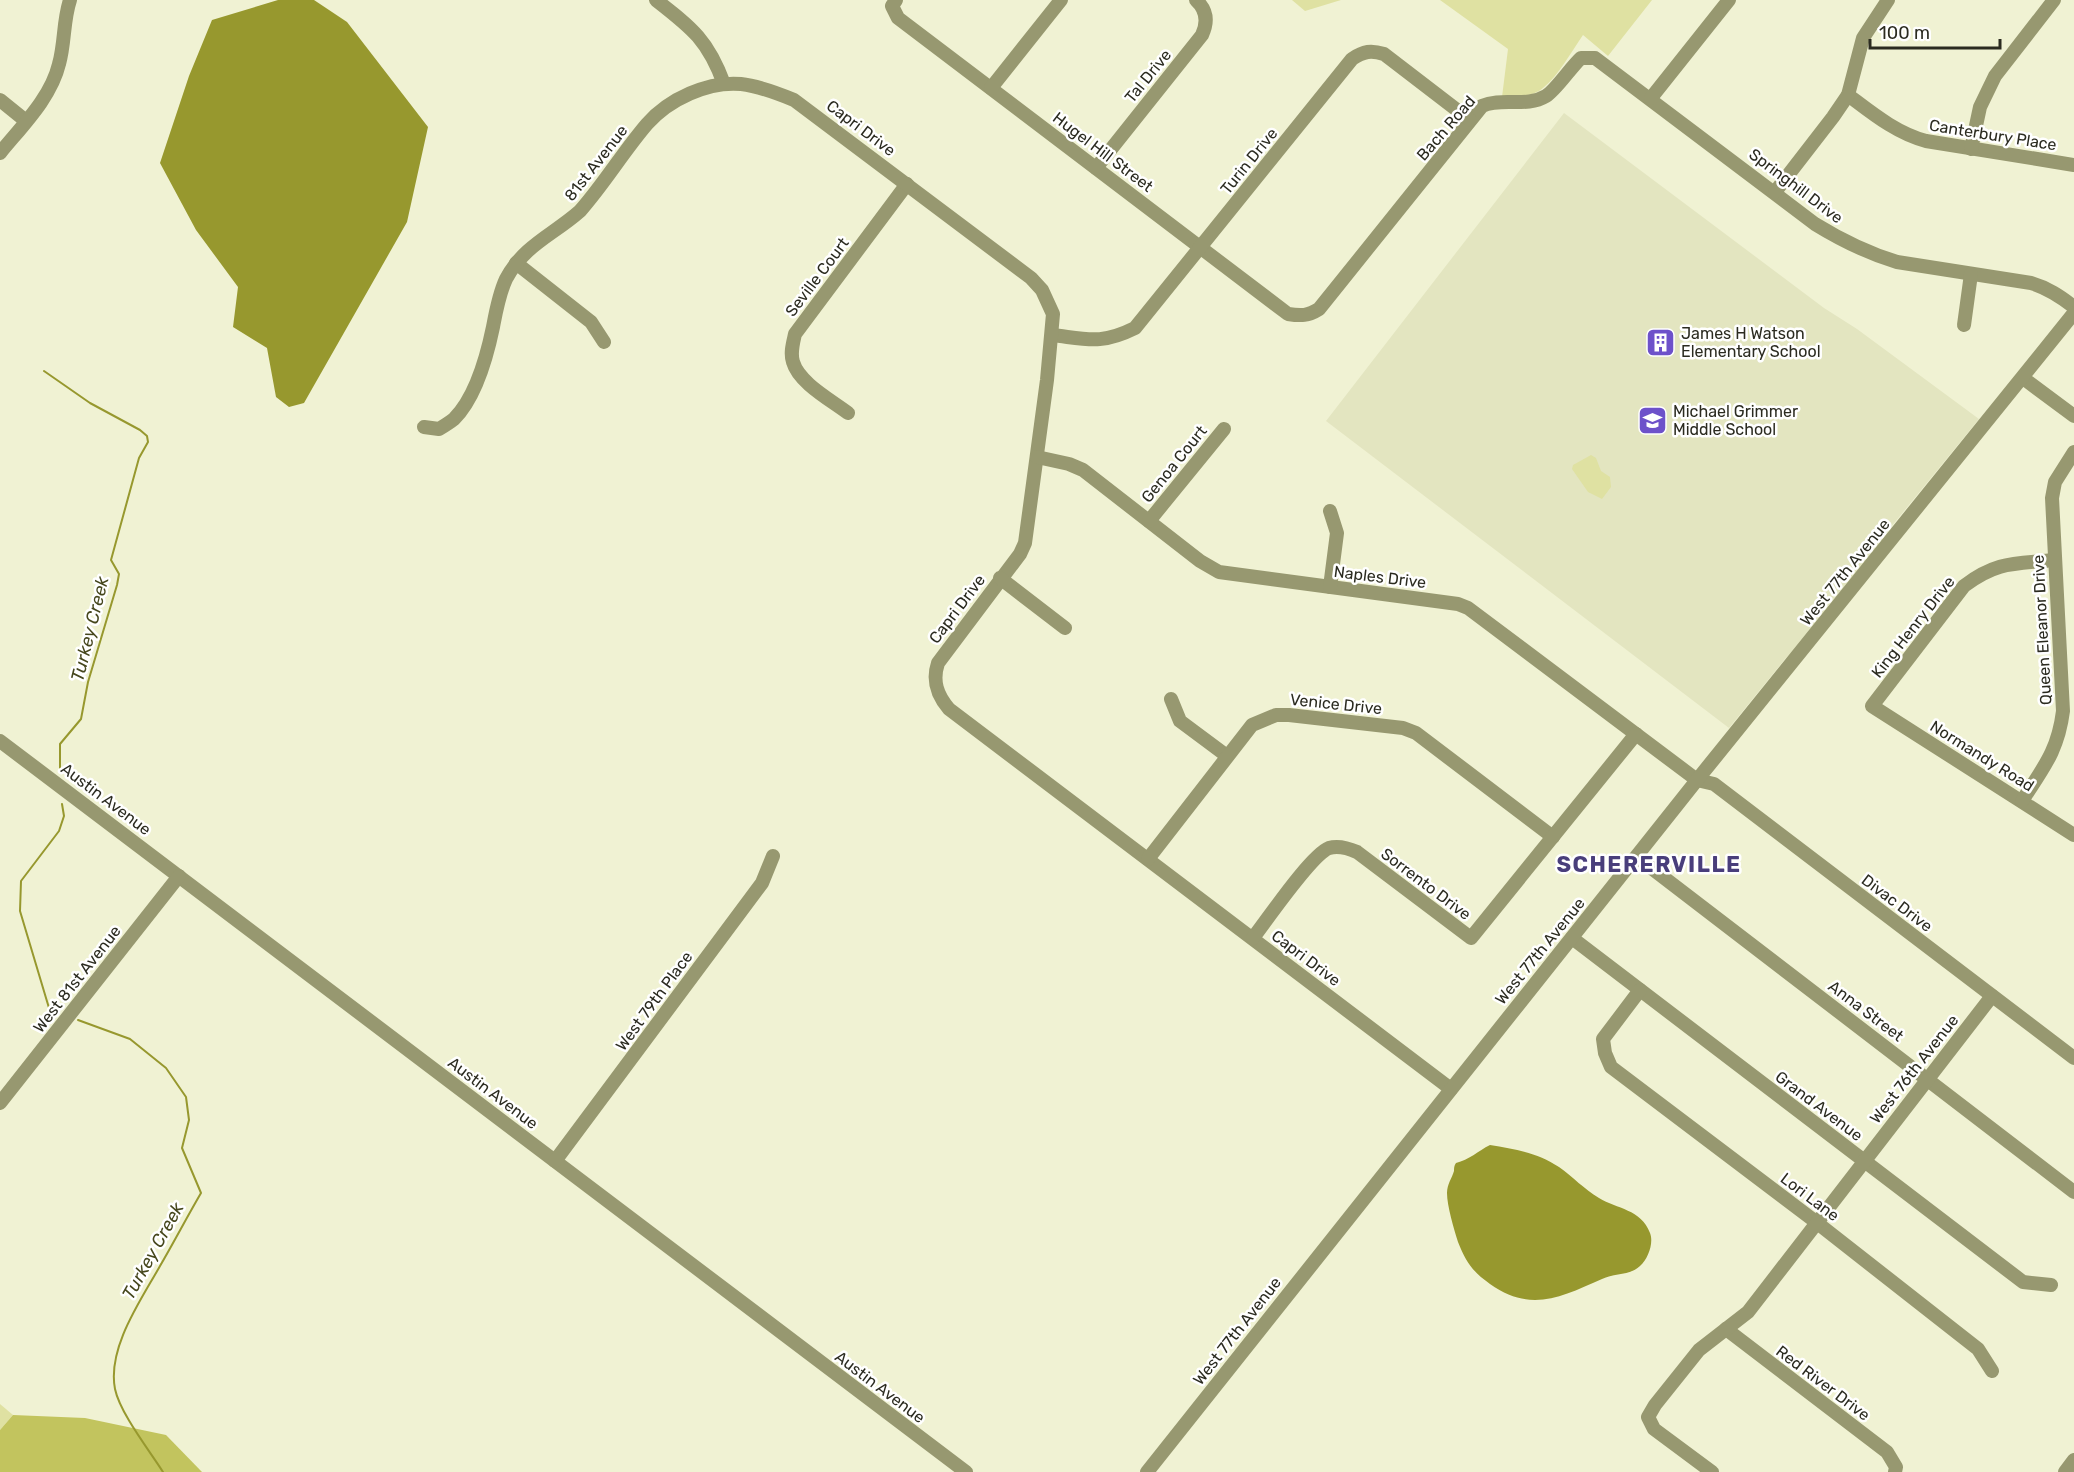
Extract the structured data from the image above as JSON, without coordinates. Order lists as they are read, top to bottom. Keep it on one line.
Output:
{"streets":{"street":["Tal Drive","Capri Drive","Bach Road","Canterbury Place","Hugel Hill Street","Turin Drive","81st Avenue","Springhill Drive","Seville Court","Genoa Court","West 77th Avenue","Naples Drive","King Henry Drive","Queen Eleanor Drive","Venice Drive","Normandy Road","Austin Avenue","Sorrento Drive","Divac Drive","West 81st Avenue","West 79th Place","Anna Street","West 76th Avenue","Grand Avenue","Lori Lane","Red River Drive"]},"crossings":[["Tal Drive","Hugel Hill Street"],["Capri Drive","Turin Drive"],["Capri Drive","81st Avenue"],["Capri Drive","Seville Court"],["Capri Drive","West 77th Avenue"],["Capri Drive","Naples Drive"],["Capri Drive","Venice Drive"],["Capri Drive","Sorrento Drive"],["Bach Road","Hugel Hill Street"],["Bach Road","Turin Drive"],["Bach Road","Springhill Drive"],["Hugel Hill Street","Turin Drive"],["Genoa Court","Naples Drive"],["West 77th Avenue","Naples Drive"],["West 77th Avenue","Divac Drive"],["West 77th Avenue","Anna Street"],["West 77th Avenue","Grand Avenue"],["Naples Drive","Sorrento Drive"],["Naples Drive","Divac Drive"],["King Henry Drive","Queen Eleanor Drive"],["King Henry Drive","Normandy Road"],["Queen Eleanor Drive","Normandy Road"],["Venice Drive","Sorrento Drive"],["Austin Avenue","West 81st Avenue"],["Austin Avenue","West 79th Place"],["Divac Drive","West 76th Avenue"],["Anna Street","West 76th Avenue"],["West 76th Avenue","Grand Avenue"],["West 76th Avenue","Lori Lane"],["West 76th Avenue","Red River Drive"],["Grand Avenue","Lori Lane"]],"districts":["SCHERERVILLE"],"water":["Turkey Creek"],"places":{"building":["James H Watson Elementary School"],"school or university":["Michael Grimmer Middle School"]},"scale_bar":"100 m"}
